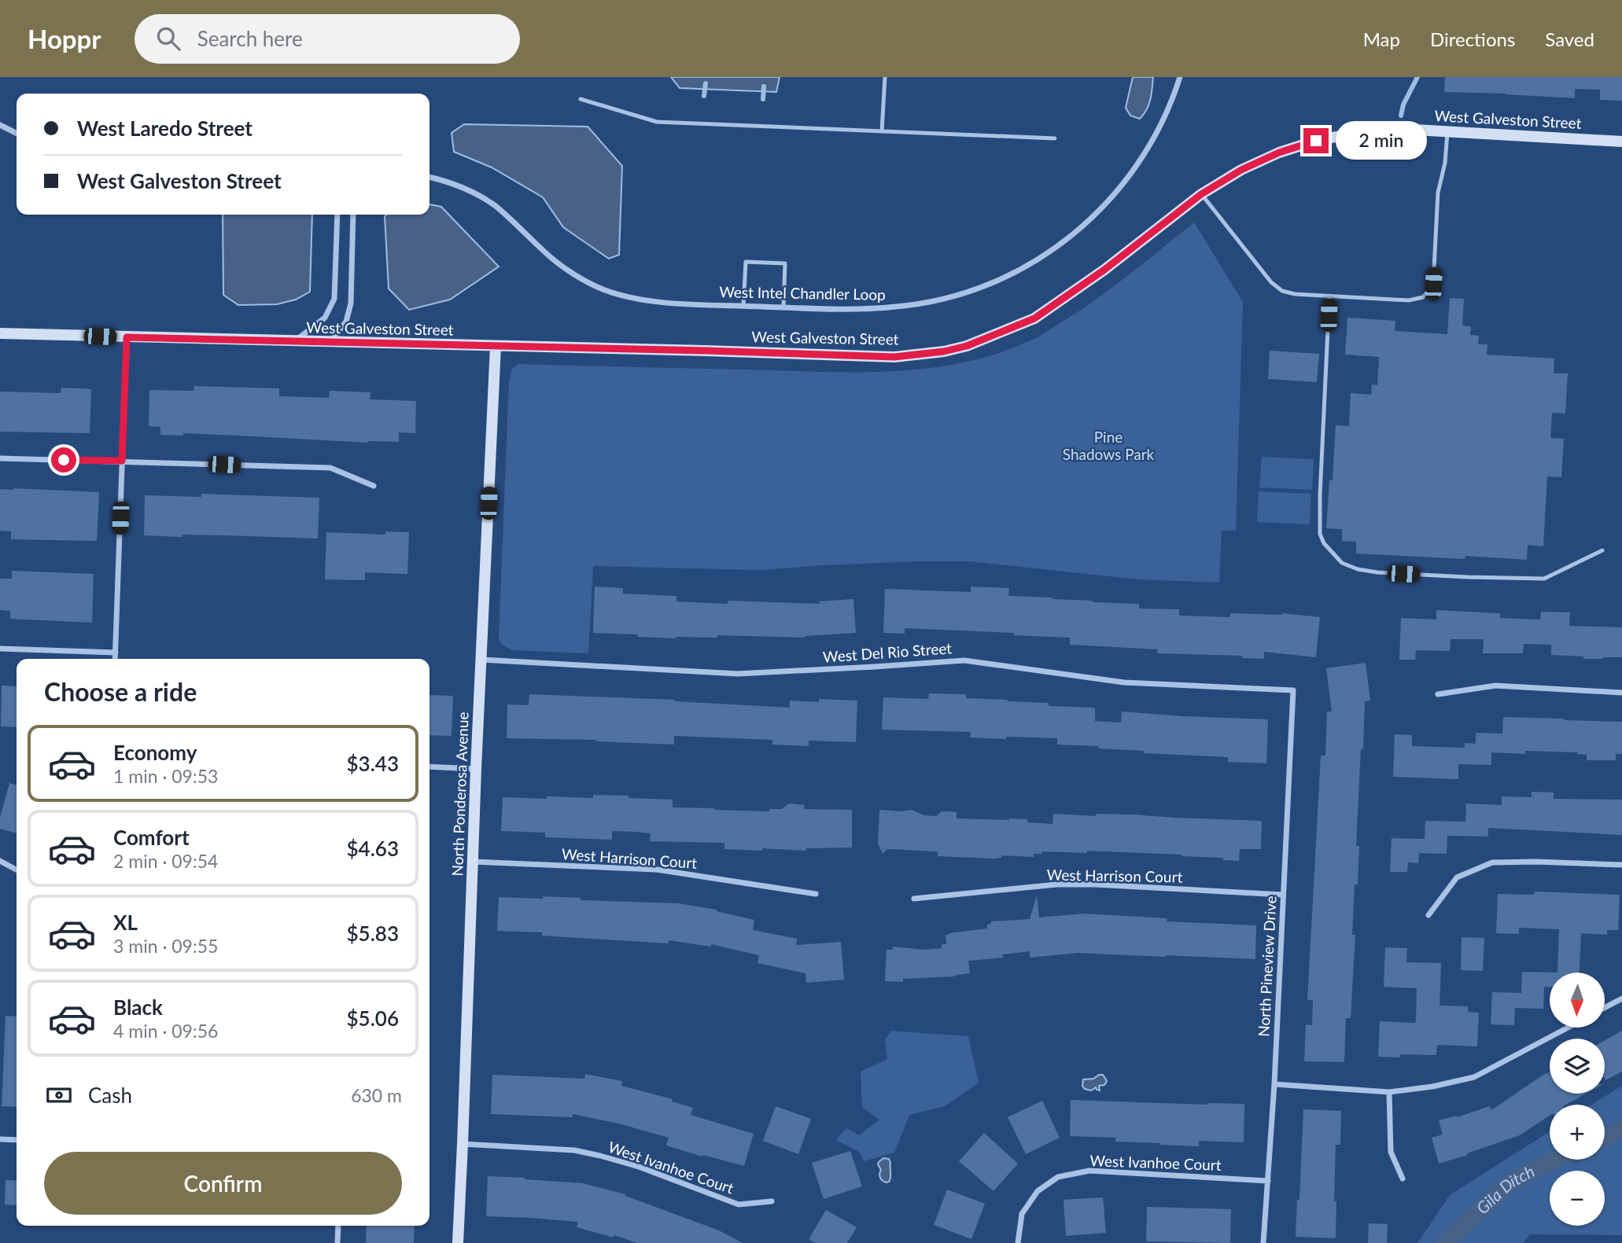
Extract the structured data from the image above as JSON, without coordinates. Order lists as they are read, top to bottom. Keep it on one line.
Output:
{"streets":{"street":["West Galveston Street","West Intel Chandler Loop","West Del Rio Street","North Ponderosa Avenue","West Harrison Court","North Pineview Drive","West Ivanhoe Court"]},"crossings":[["West Galveston Street","North Ponderosa Avenue"],["West Del Rio Street","North Ponderosa Avenue"],["West Del Rio Street","North Pineview Drive"],["North Ponderosa Avenue","West Harrison Court"],["North Ponderosa Avenue","West Ivanhoe Court"],["West Harrison Court","North Pineview Drive"],["North Pineview Drive","West Ivanhoe Court"]],"water":["Gila Ditch"],"parks":["Pine Shadows Park"],"north":"bottom","page":{"header":"Hoppr","search":"Search here","nav":["Map","Directions","Saved"],"banner":["West Laredo Street","West Galveston Street"],"bubble":"2 min","heading":"Choose a ride","list":[{"name":"Economy","note":"1 min · 09:53","value":"$3.43"},{"name":"Comfort","note":"2 min · 09:54","value":"$4.63"},{"name":"XL","note":"3 min · 09:55","value":"$5.83"},{"name":"Black","note":"4 min · 09:56","value":"$5.06"}],"map_buttons":["+","−"],"pay":["Cash","630 m"],"buttons":"Confirm"}}
